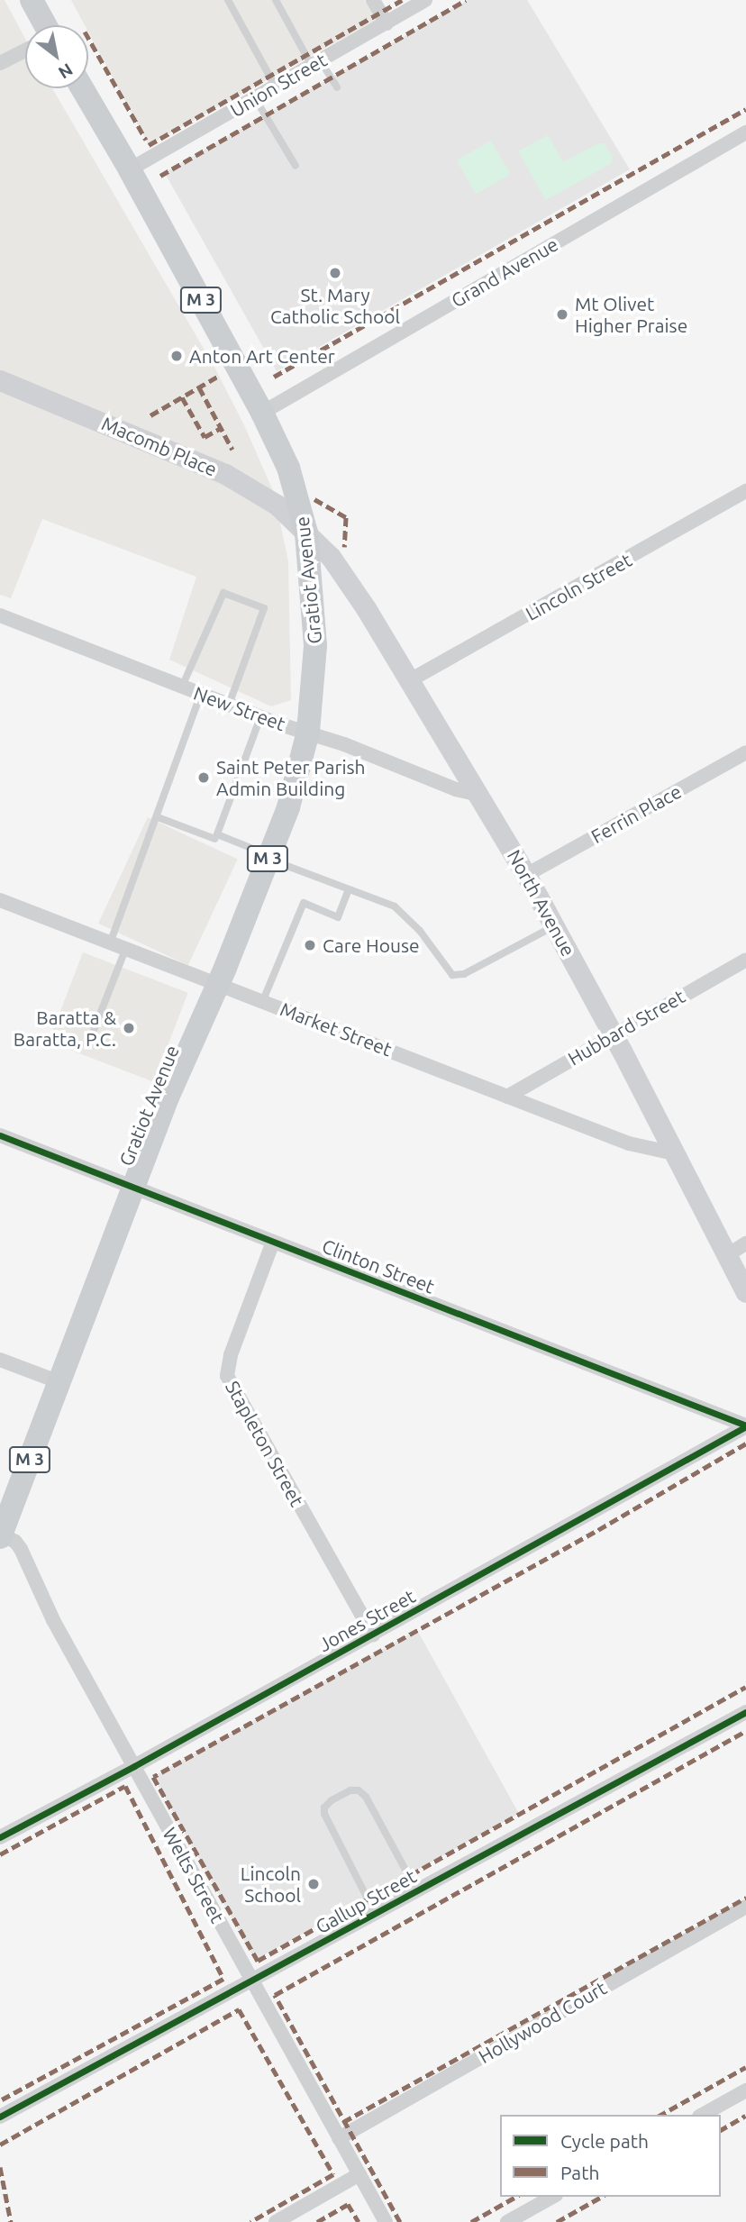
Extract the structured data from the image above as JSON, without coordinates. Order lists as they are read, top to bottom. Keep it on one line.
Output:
{"streets":{"main road":["M 3","Macomb Place","Gratiot Avenue","North Avenue"],"street":["Union Street","Grand Avenue","Lincoln Street","New Street","Ferrin Place","Hubbard Street","Market Street","Clinton Street","Stapleton Street","Jones Street","Welts Street","Gallup Street","Hollywood Court"]},"crossings":[["Union Street","Gratiot Avenue"],["Grand Avenue","Gratiot Avenue"],["Macomb Place","Gratiot Avenue"],["Macomb Place","North Avenue"],["Gratiot Avenue","New Street"],["Gratiot Avenue","North Avenue"],["Gratiot Avenue","Market Street"],["Gratiot Avenue","Clinton Street"],["Gratiot Avenue","Welts Street"],["Lincoln Street","North Avenue"],["New Street","North Avenue"],["Ferrin Place","North Avenue"],["North Avenue","Hubbard Street"],["North Avenue","Market Street"],["Hubbard Street","Market Street"],["Clinton Street","Stapleton Street"],["Clinton Street","Jones Street"],["Stapleton Street","Jones Street"],["Jones Street","Welts Street"],["Welts Street","Gallup Street"],["Welts Street","Hollywood Court"]],"places":["St. Mary Catholic School","Mt Olivet Higher Praise","Anton Art Center","Saint Peter Parish Admin Building","Care House","Baratta & Baratta, P.C.","Lincoln School"],"legend":["Cycle path","Path"],"north":"bottom right"}
